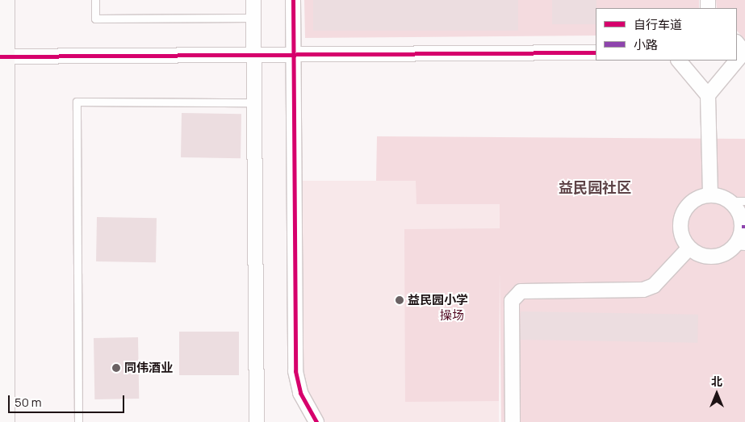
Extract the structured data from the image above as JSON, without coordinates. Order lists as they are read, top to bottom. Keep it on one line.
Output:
{"districts":["益民园社区"],"parks":["操场"],"places":["益民园小学","同伟酒业"],"legend":["自行车道","小路"],"scale_bar":"50 m","north":"top"}
